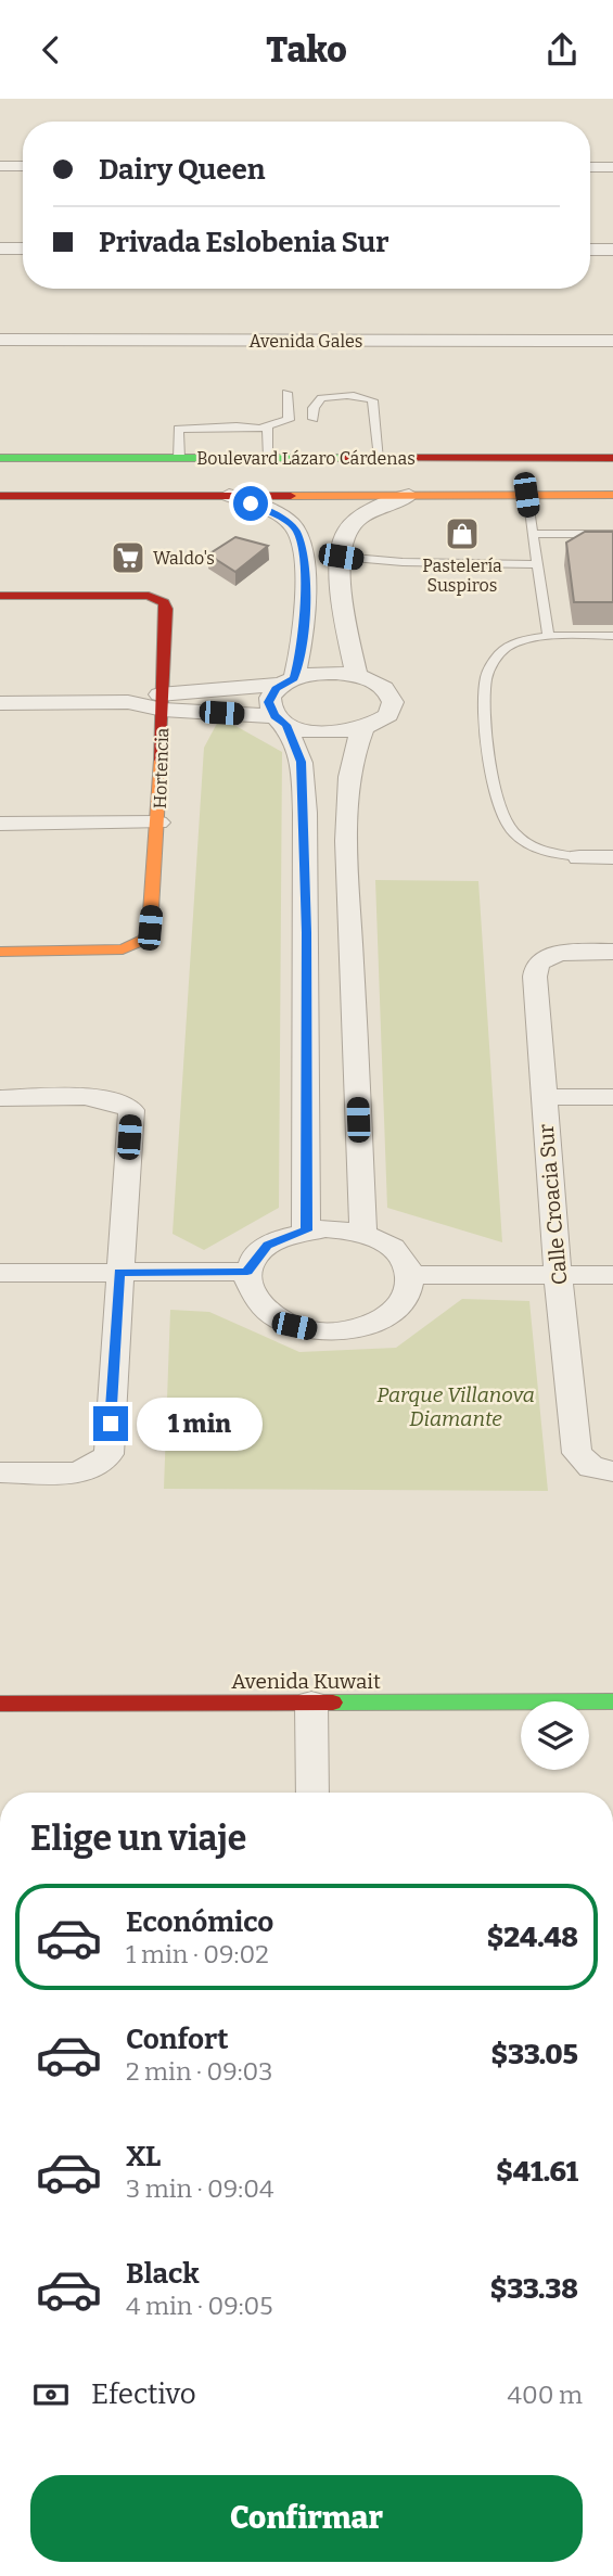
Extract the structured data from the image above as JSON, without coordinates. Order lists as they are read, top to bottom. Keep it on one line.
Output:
{"streets":{"main road":["Boulevard Lázaro Cárdenas","Hortencia","Avenida Kuwait"],"street":["Avenida Gales","Calle Croacia Sur"]},"parks":["Parque Villanova Diamante"],"places":{"shop":["Pastelería Suspiros"],"supermarket":["Waldo's"]},"page":{"header":"Tako","banner":["Dairy Queen","Privada Eslobenia Sur"],"bubble":"1 min","heading":"Elige un viaje","list":[{"name":"Económico","note":"1 min · 09:02","value":"$24.48"},{"name":"Confort","note":"2 min · 09:03","value":"$33.05"},{"name":"XL","note":"3 min · 09:04","value":"$41.61"},{"name":"Black","note":"4 min · 09:05","value":"$33.38"}],"pay":["Efectivo","400 m"],"buttons":"Confirmar"}}
